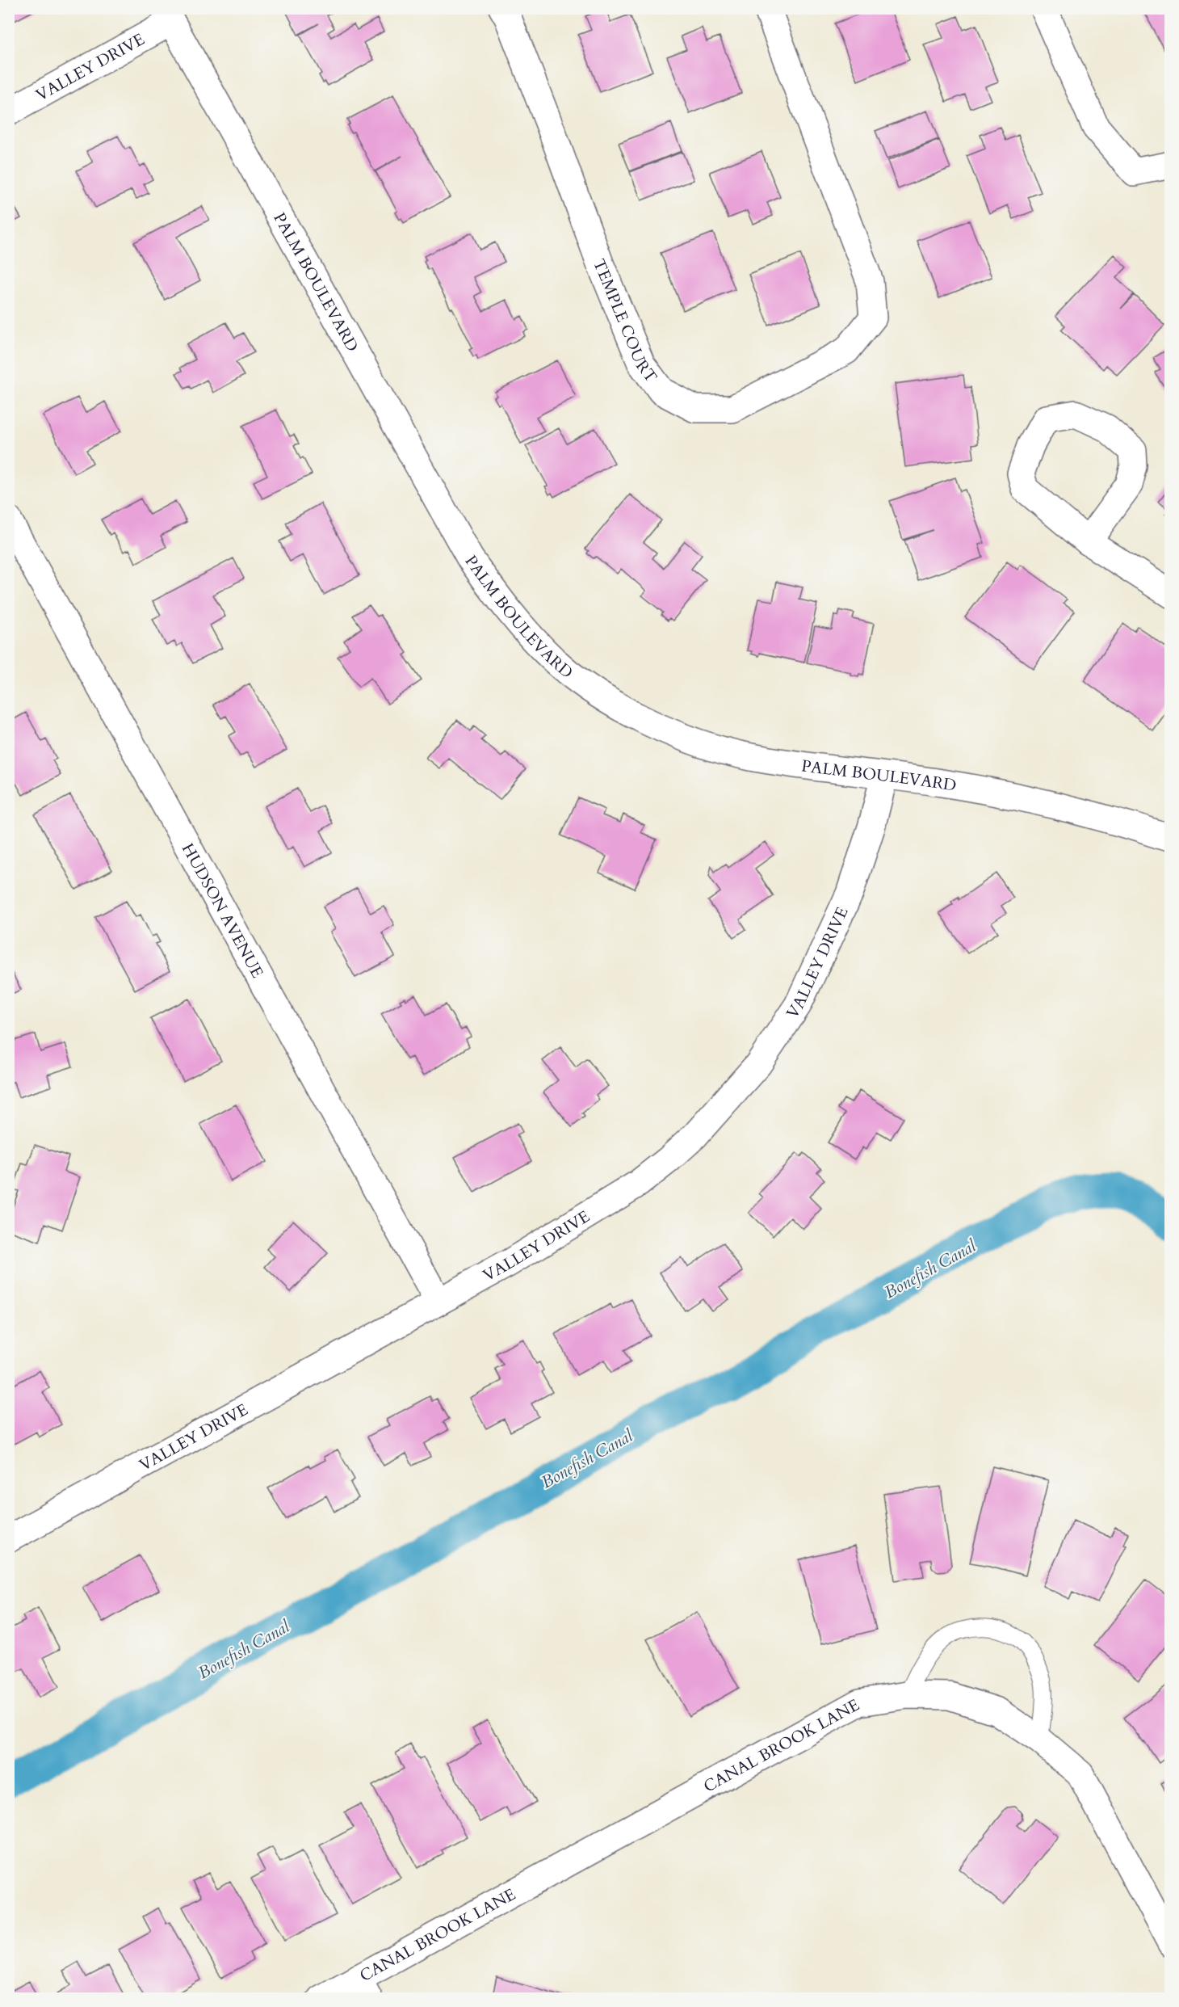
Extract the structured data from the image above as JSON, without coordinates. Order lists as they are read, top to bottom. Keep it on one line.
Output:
{"streets":{"street":["VALLEY DRIVE","PALM BOULEVARD","TEMPLE COURT","HUDSON AVENUE","CANAL BROOK LANE"]},"crossings":[["VALLEY DRIVE","PALM BOULEVARD"],["VALLEY DRIVE","HUDSON AVENUE"]],"water":["Bonefish Canal"]}
